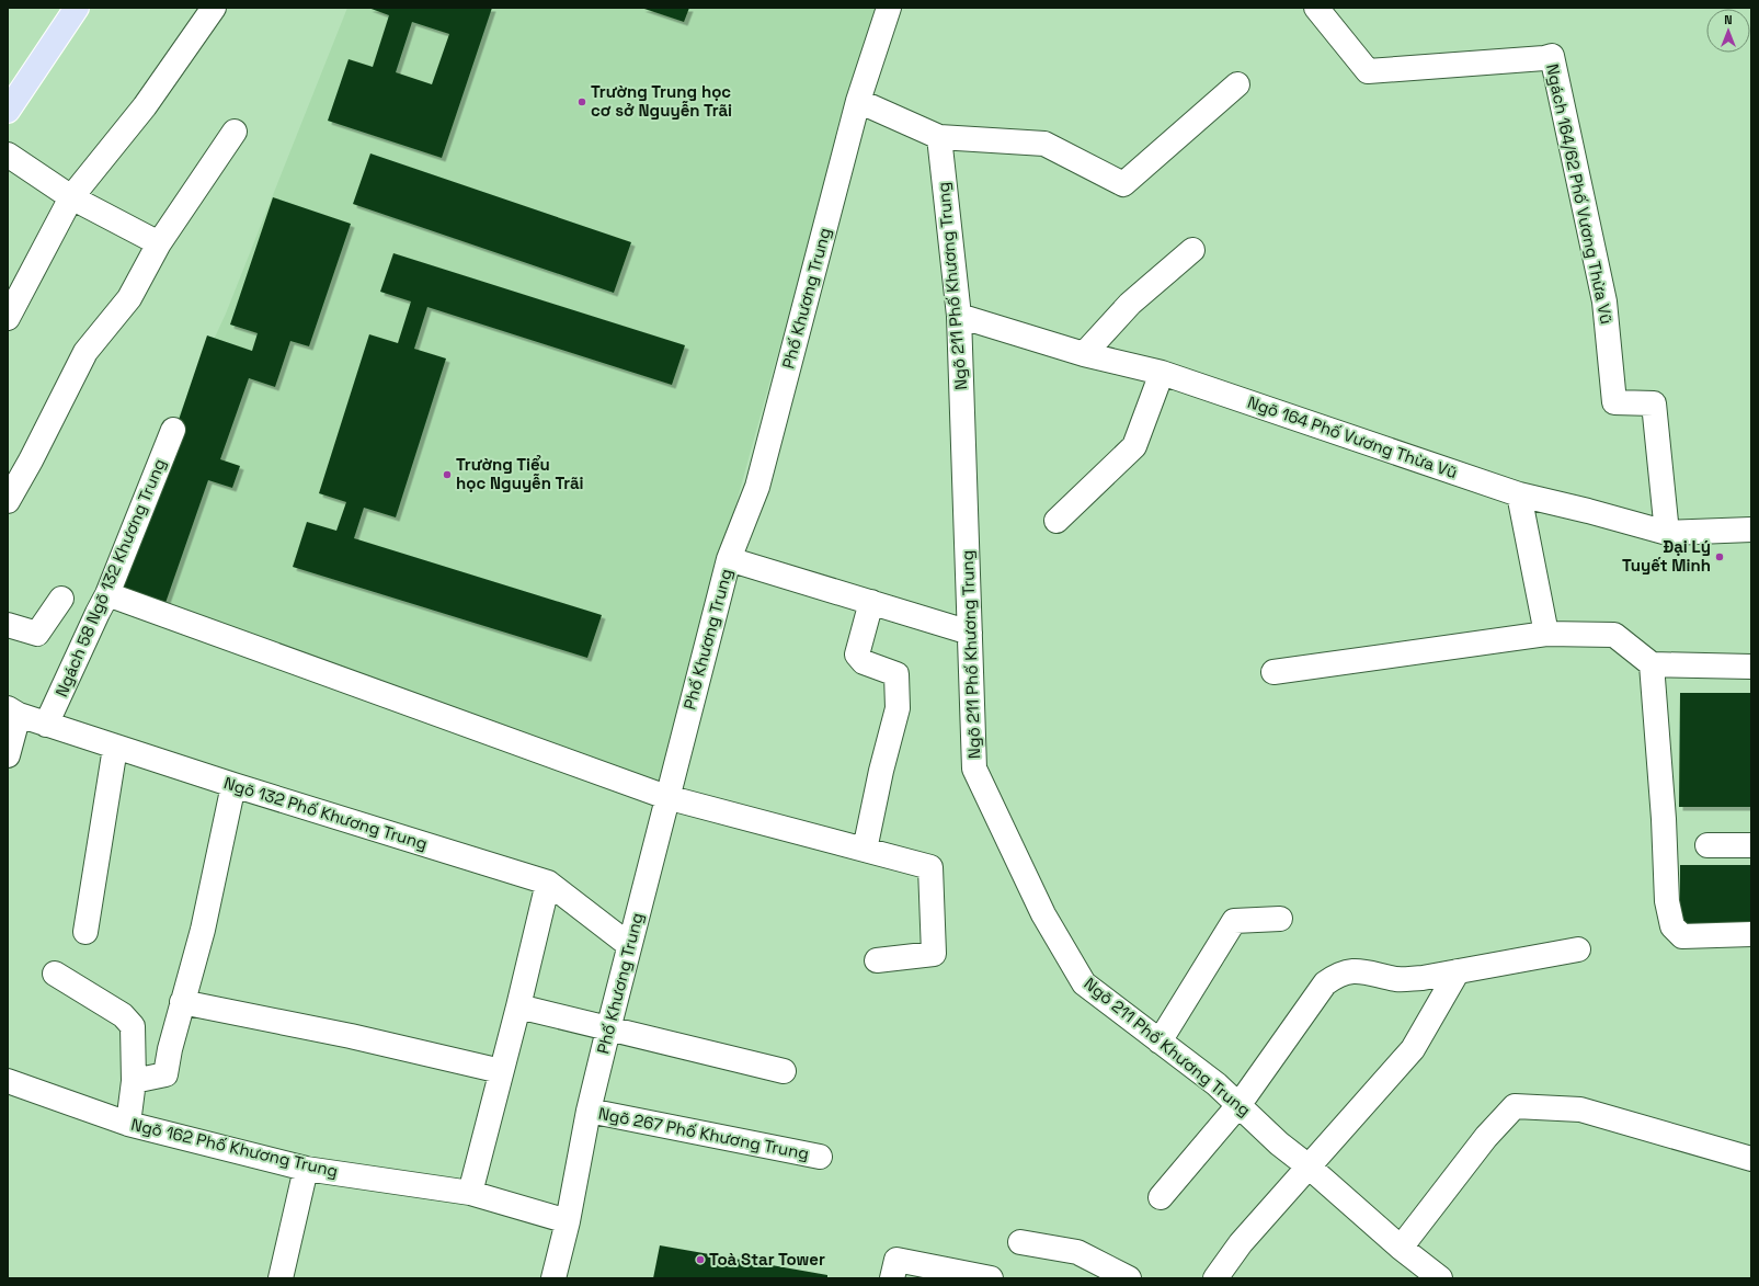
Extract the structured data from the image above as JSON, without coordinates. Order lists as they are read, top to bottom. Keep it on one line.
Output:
{"streets":{"street":["Ngách 164/62 Phố Vương Thừa Vũ","Ngõ 211 Phố Khương Trung","Phố Khương Trung","Ngõ 164 Phố Vương Thừa Vũ","Ngách 58 Ngõ 132 Khương Trung","Ngõ 132 Phố Khương Trung","Ngõ 267 Phố Khương Trung","Ngõ 162 Phố Khương Trung"]},"crossings":[["Ngách 164/62 Phố Vương Thừa Vũ","Ngõ 164 Phố Vương Thừa Vũ"],["Ngõ 211 Phố Khương Trung","Ngõ 164 Phố Vương Thừa Vũ"],["Phố Khương Trung","Ngõ 132 Phố Khương Trung"],["Phố Khương Trung","Ngõ 267 Phố Khương Trung"],["Phố Khương Trung","Ngõ 162 Phố Khương Trung"],["Ngách 58 Ngõ 132 Khương Trung","Ngõ 132 Phố Khương Trung"]],"places":["Trường Trung học cơ sở Nguyễn Trãi","Trường Tiểu học Nguyễn Trãi","Đại Lý Tuyết Minh","Toà Star Tower"],"north":"top"}
